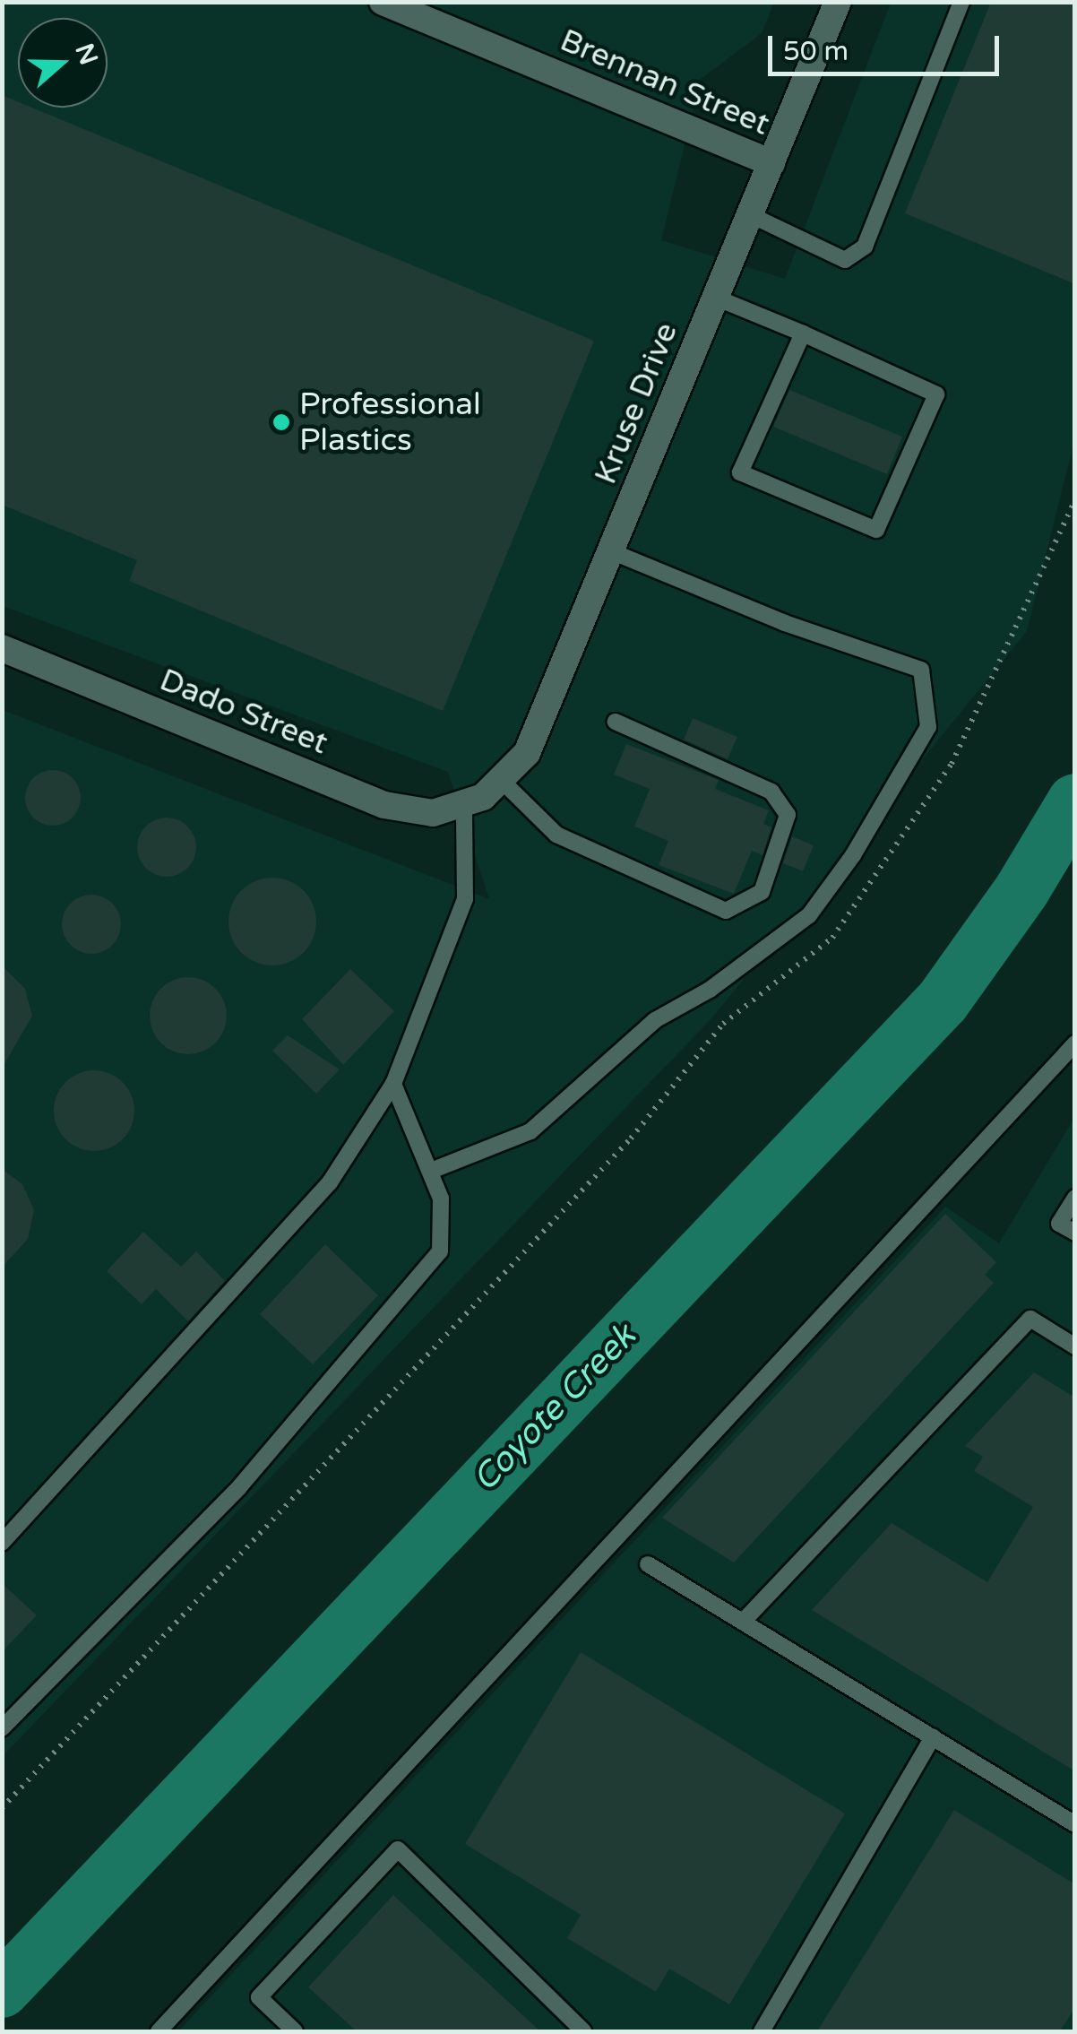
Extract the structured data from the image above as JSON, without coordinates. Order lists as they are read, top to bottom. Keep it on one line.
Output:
{"streets":{"street":["Brennan Street","Kruse Drive","Dado Street"]},"crossings":[["Brennan Street","Kruse Drive"],["Kruse Drive","Dado Street"]],"water":["Coyote Creek"],"places":["Professional Plastics"],"scale_bar":"50 m","north":"right"}
